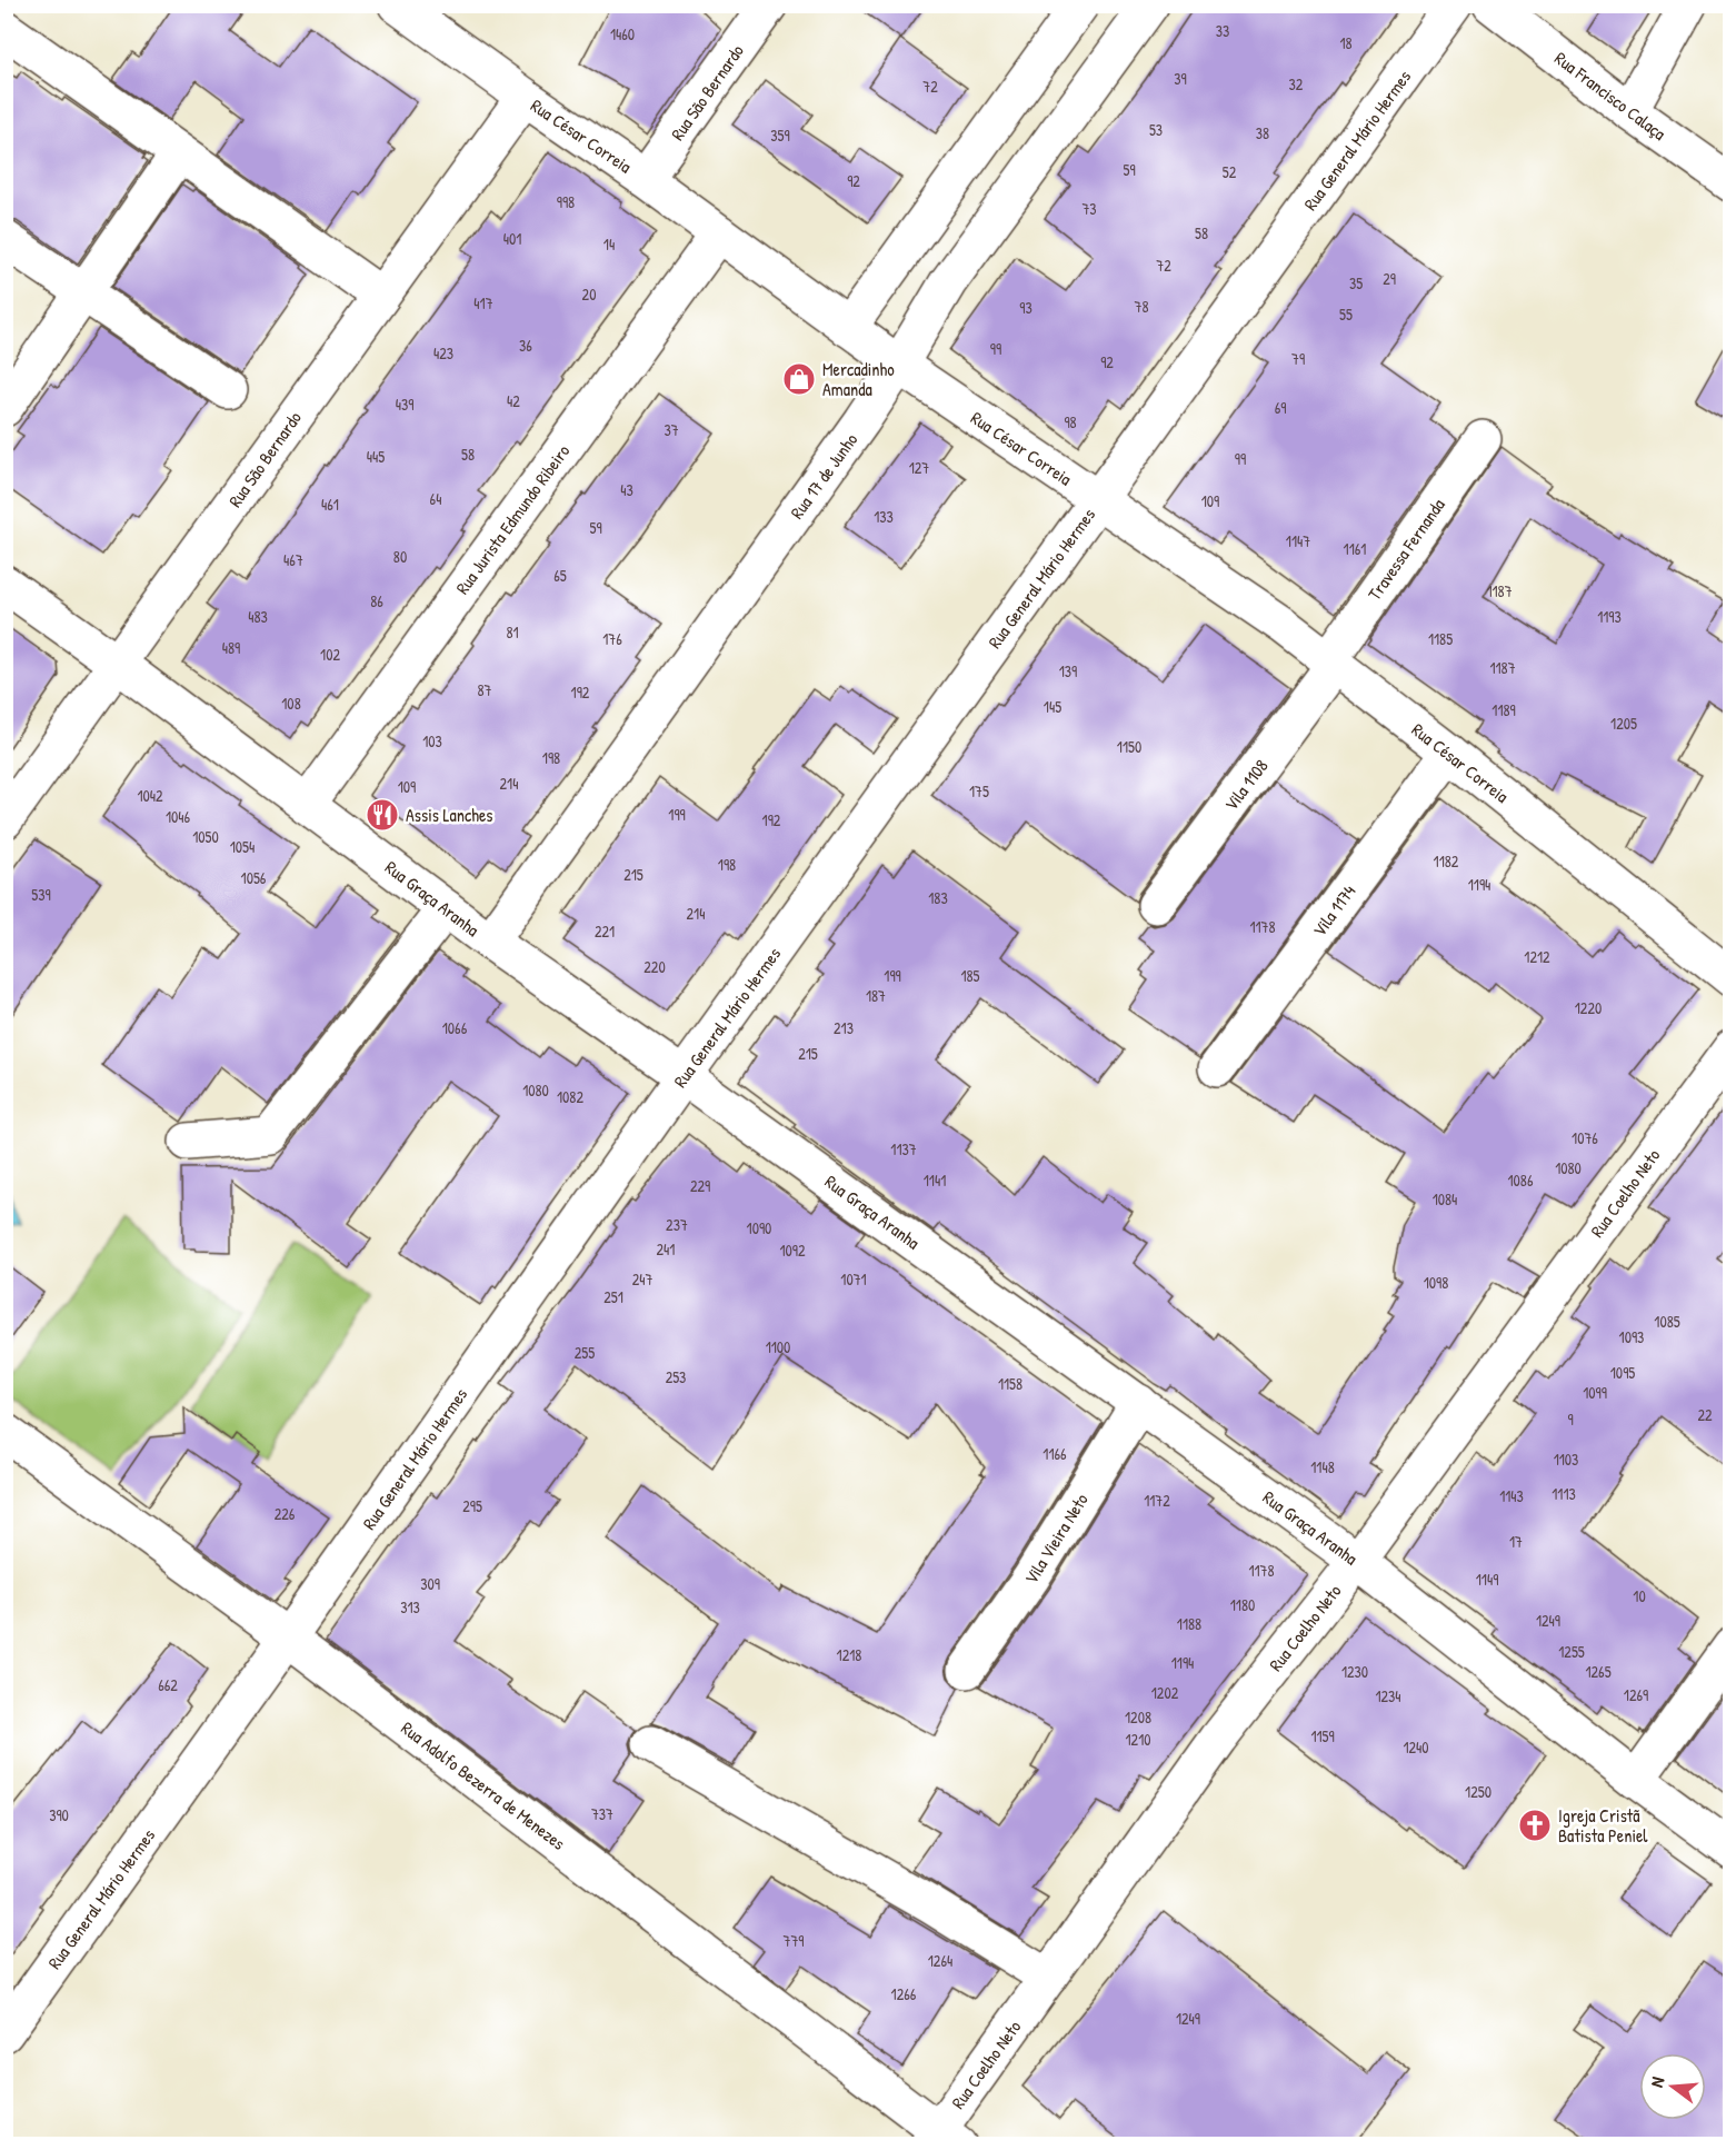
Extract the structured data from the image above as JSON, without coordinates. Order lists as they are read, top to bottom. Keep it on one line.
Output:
{"streets":{"street":["Rua São Bernardo","Rua Francisco Calaça","Rua César Correia","Rua General Mário Hermes","Rua 17 de Junho","Rua Jurista Edmundo Ribeiro","Travessa Fernanda","Vila 1108","Rua Graça Aranha","Vila 1174","Rua Coelho Neto","Vila Vieira Neto","Rua Adolfo Bezerra de Menezes"]},"crossings":[["Rua São Bernardo","Rua César Correia"],["Rua São Bernardo","Rua Graça Aranha"],["Rua César Correia","Rua General Mário Hermes"],["Rua César Correia","Rua 17 de Junho"],["Rua César Correia","Rua Jurista Edmundo Ribeiro"],["Rua César Correia","Travessa Fernanda"],["Rua César Correia","Vila 1108"],["Rua César Correia","Vila 1174"],["Rua General Mário Hermes","Rua Graça Aranha"],["Rua General Mário Hermes","Rua Adolfo Bezerra de Menezes"],["Rua 17 de Junho","Rua Graça Aranha"],["Rua Jurista Edmundo Ribeiro","Rua Graça Aranha"],["Travessa Fernanda","Vila 1108"],["Rua Graça Aranha","Rua Coelho Neto"],["Rua Graça Aranha","Vila Vieira Neto"],["Rua Coelho Neto","Rua Adolfo Bezerra de Menezes"]],"places":{"shop":["Mercadinho Amanda"],"restaurant":["Assis Lanches"],"church":["Igreja Cristã Batista Peniel"]},"house_numbers":["33","1460","18","39","32","72","53","38","359","59","52","92","998","73","58","401","14","72","29","35","20","417","78","93","55","36","99","423","79","92","42","439","69","98","37","58","445","99","127","43","64","109","461","133","59","1147","1161","80","467","65","1187","86","483","1193","81","176","1185","489","102","1187","139","87","192","108","145","1189","1205","103","1150","198","214","109","175","1042","199","1046","192","1050","1054","1182","198","215","1056","1194","539","183","214","1178","221","1212","220","199","185","187","1220","1066","213","215","1080","1082","1076","1137","1080","1141","1086","229","1084","237","1090","241","1092","247","1071","1098","251","1085","1093","1100","255","1095","253","1158","1099","22","9","1166","1103","1148","1113","1143","1172","295","226","17","1178","1149","309","10","1180","313","1249","1188","1255","1218","1194","1230","1265","662","1202","1269","1234","1208","1159","1210","1240","1250","737","390","779","1264","1266","1249"],"north":"left"}
